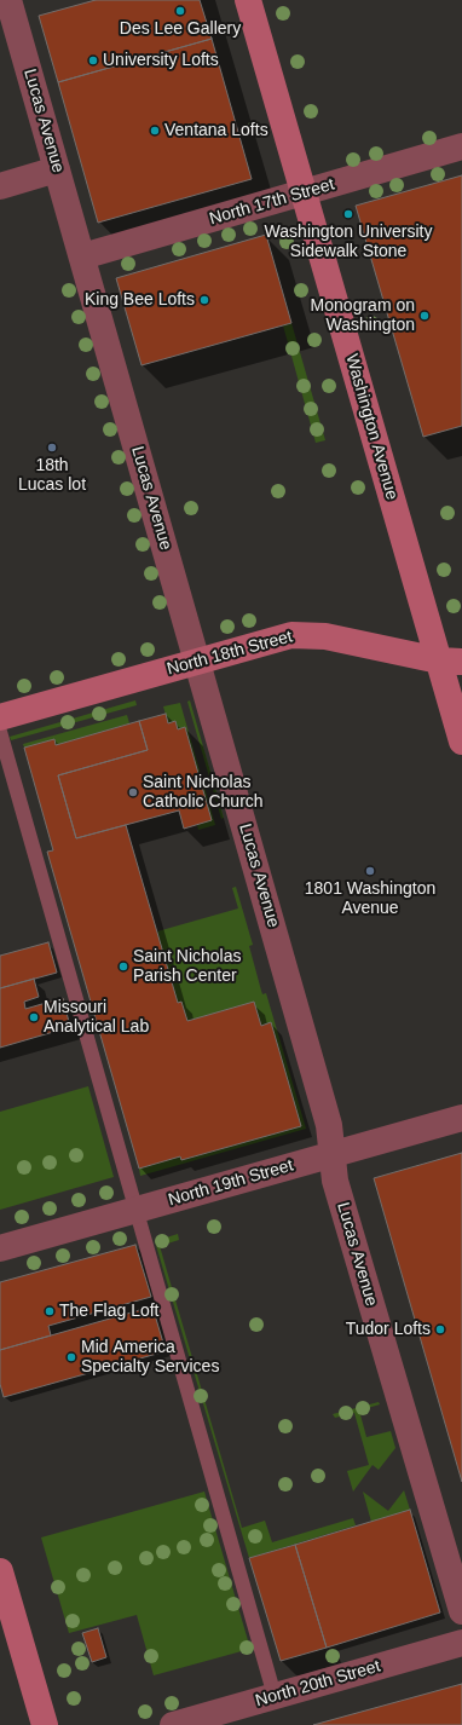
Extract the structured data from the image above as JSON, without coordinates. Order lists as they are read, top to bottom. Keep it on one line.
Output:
{"streets":{"main road":["Washington Avenue","North 18th Street"],"street":["Lucas Avenue","North 17th Street","North 19th Street","North 20th Street"]},"crossings":[["Lucas Avenue","North 17th Street"],["Lucas Avenue","North 18th Street"],["Lucas Avenue","North 19th Street"],["North 17th Street","Washington Avenue"],["Washington Avenue","North 18th Street"]],"places":["Des Lee Gallery","University Lofts","Ventana Lofts","Washington University Sidewalk Stone","King Bee Lofts","Monogram on Washington","18th Lucas lot","Saint Nicholas Catholic Church","1801 Washington Avenue","Saint Nicholas Parish Center","Missouri Analytical Lab","The Flag Loft","Tudor Lofts","Mid America Specialty Services"]}
